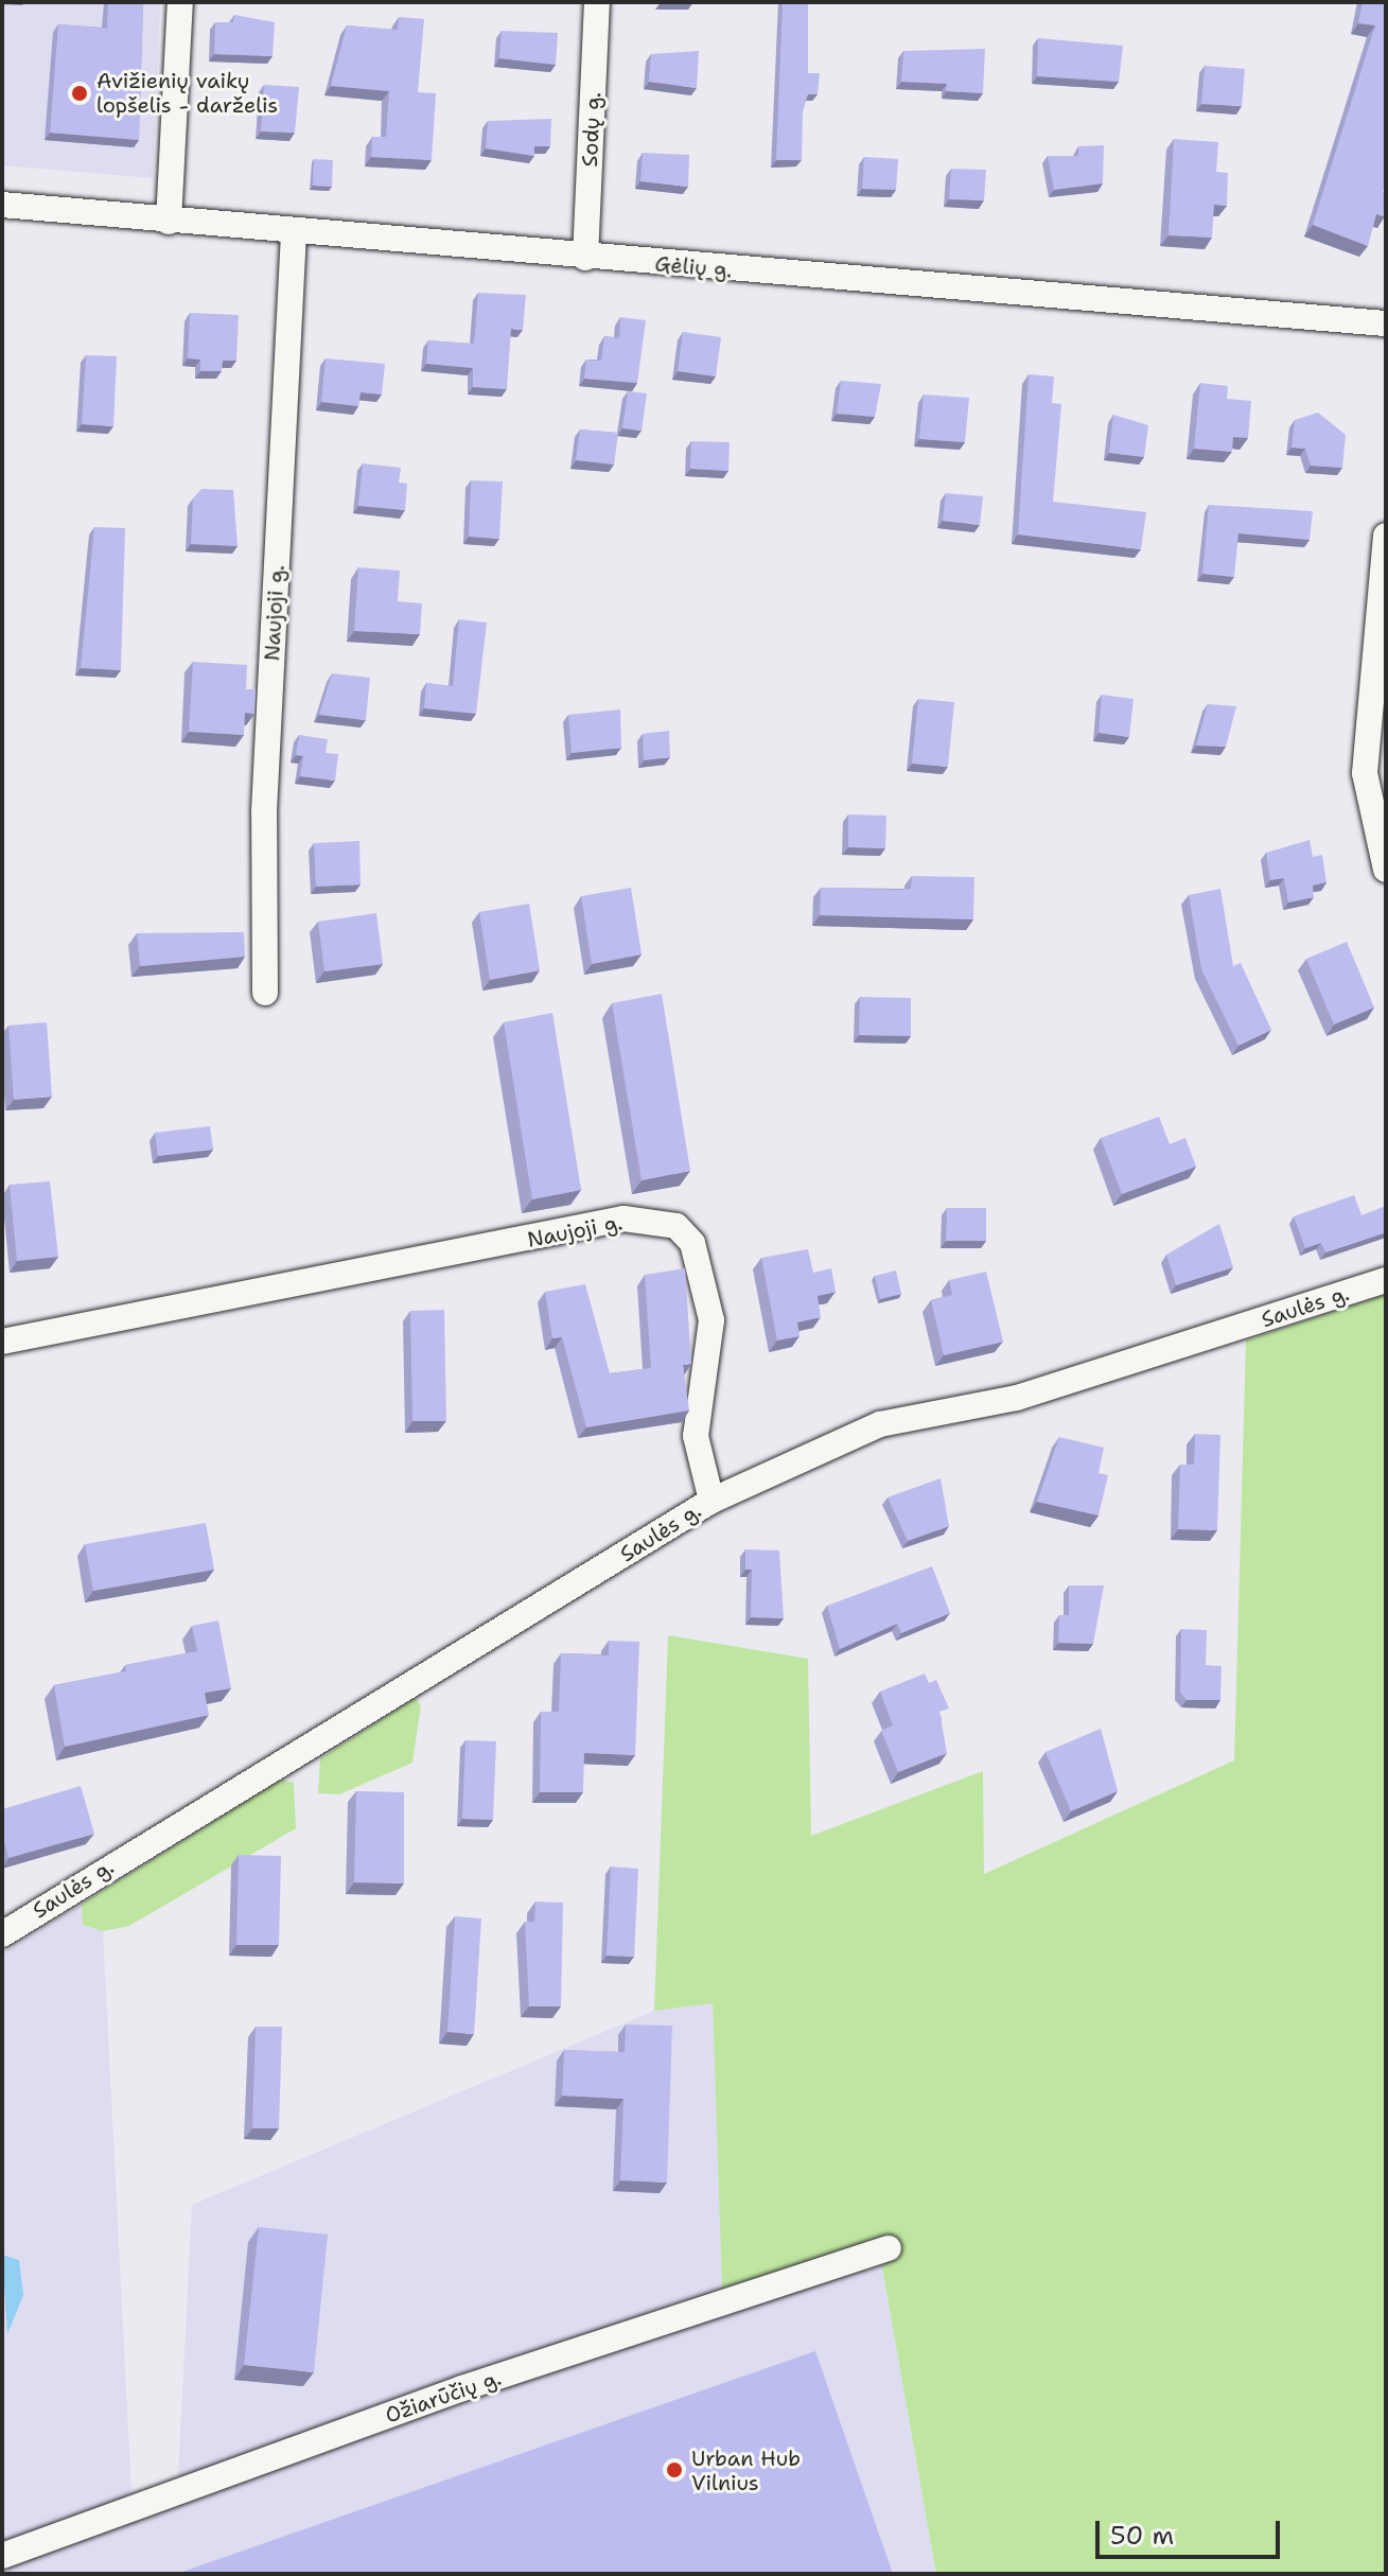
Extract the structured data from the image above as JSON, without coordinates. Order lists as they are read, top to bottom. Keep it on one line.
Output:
{"streets":{"street":["Sodų g.","Gėlių g.","Naujoji g.","Saulės g.","Ožiarūčių g."]},"crossings":[["Sodų g.","Gėlių g."],["Gėlių g.","Naujoji g."],["Naujoji g.","Saulės g."]],"places":["Avižienių vaikų lopšelis - darželis","Urban Hub Vilnius"],"scale_bar":"50 m"}
